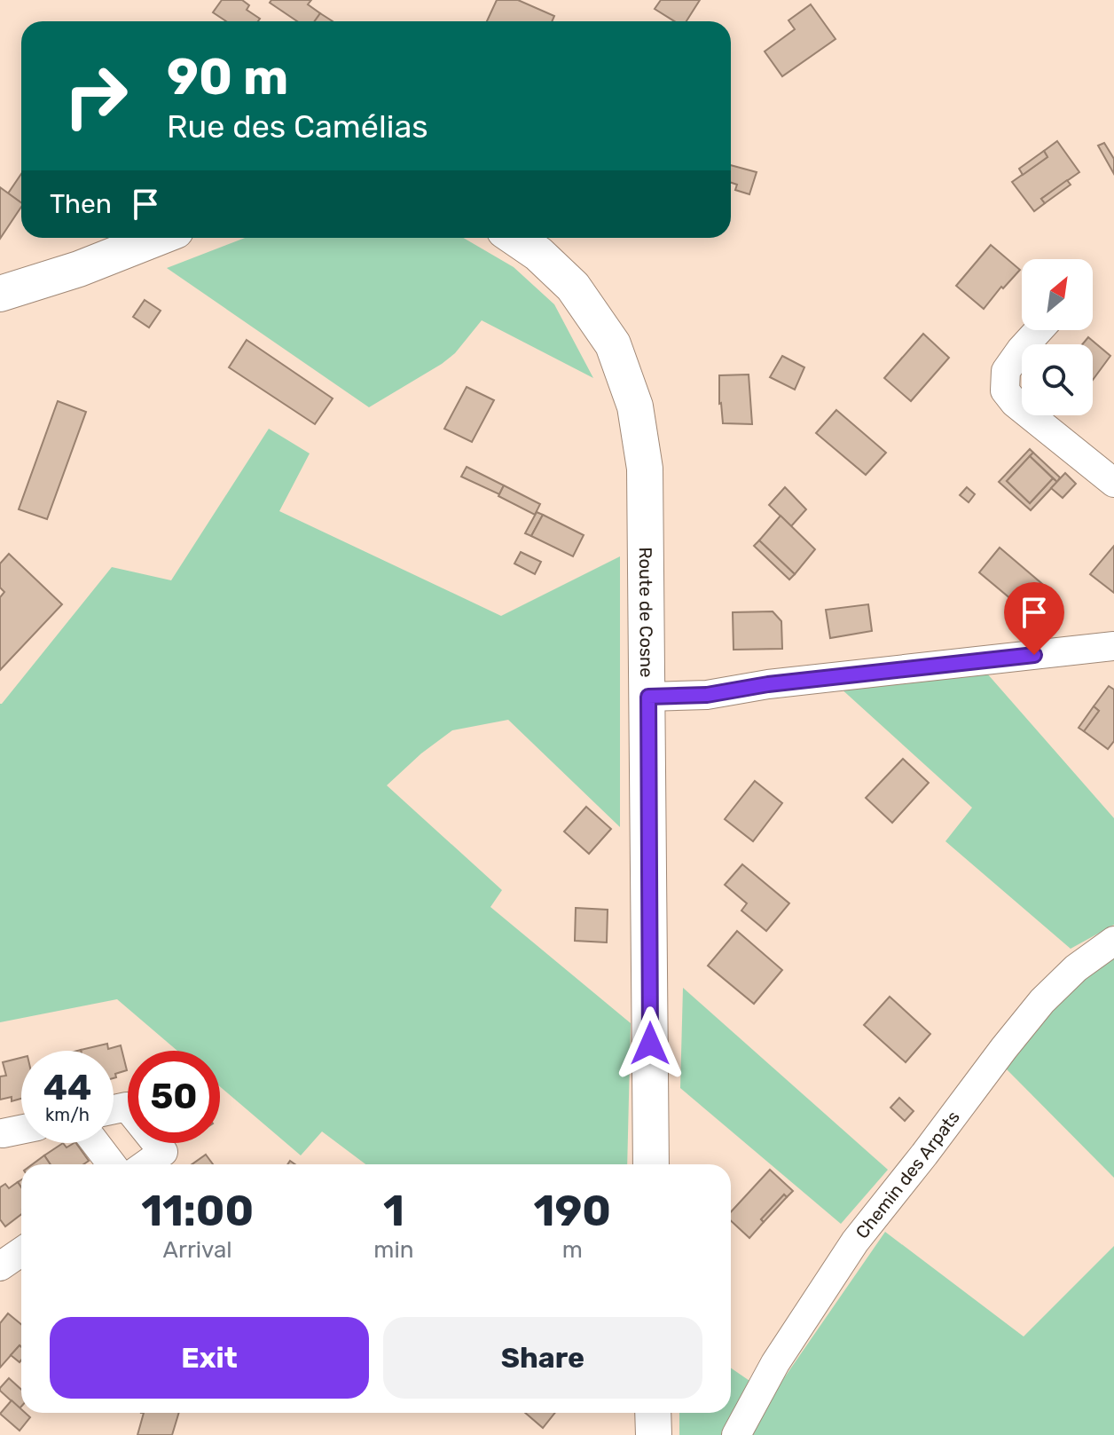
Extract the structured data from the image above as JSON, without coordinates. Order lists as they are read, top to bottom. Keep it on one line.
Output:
{"streets":{"main road":["Route de Cosne"],"street":["Chemin des Arpats"]},"north":"top right","page":{"turn":["90 m","Rue des Camélias"],"then":"Then","speed":"44 km/h","limit":"50","eta":["11:00","Arrival","1","min","190","m"],"buttons":["Exit","Share"]}}
